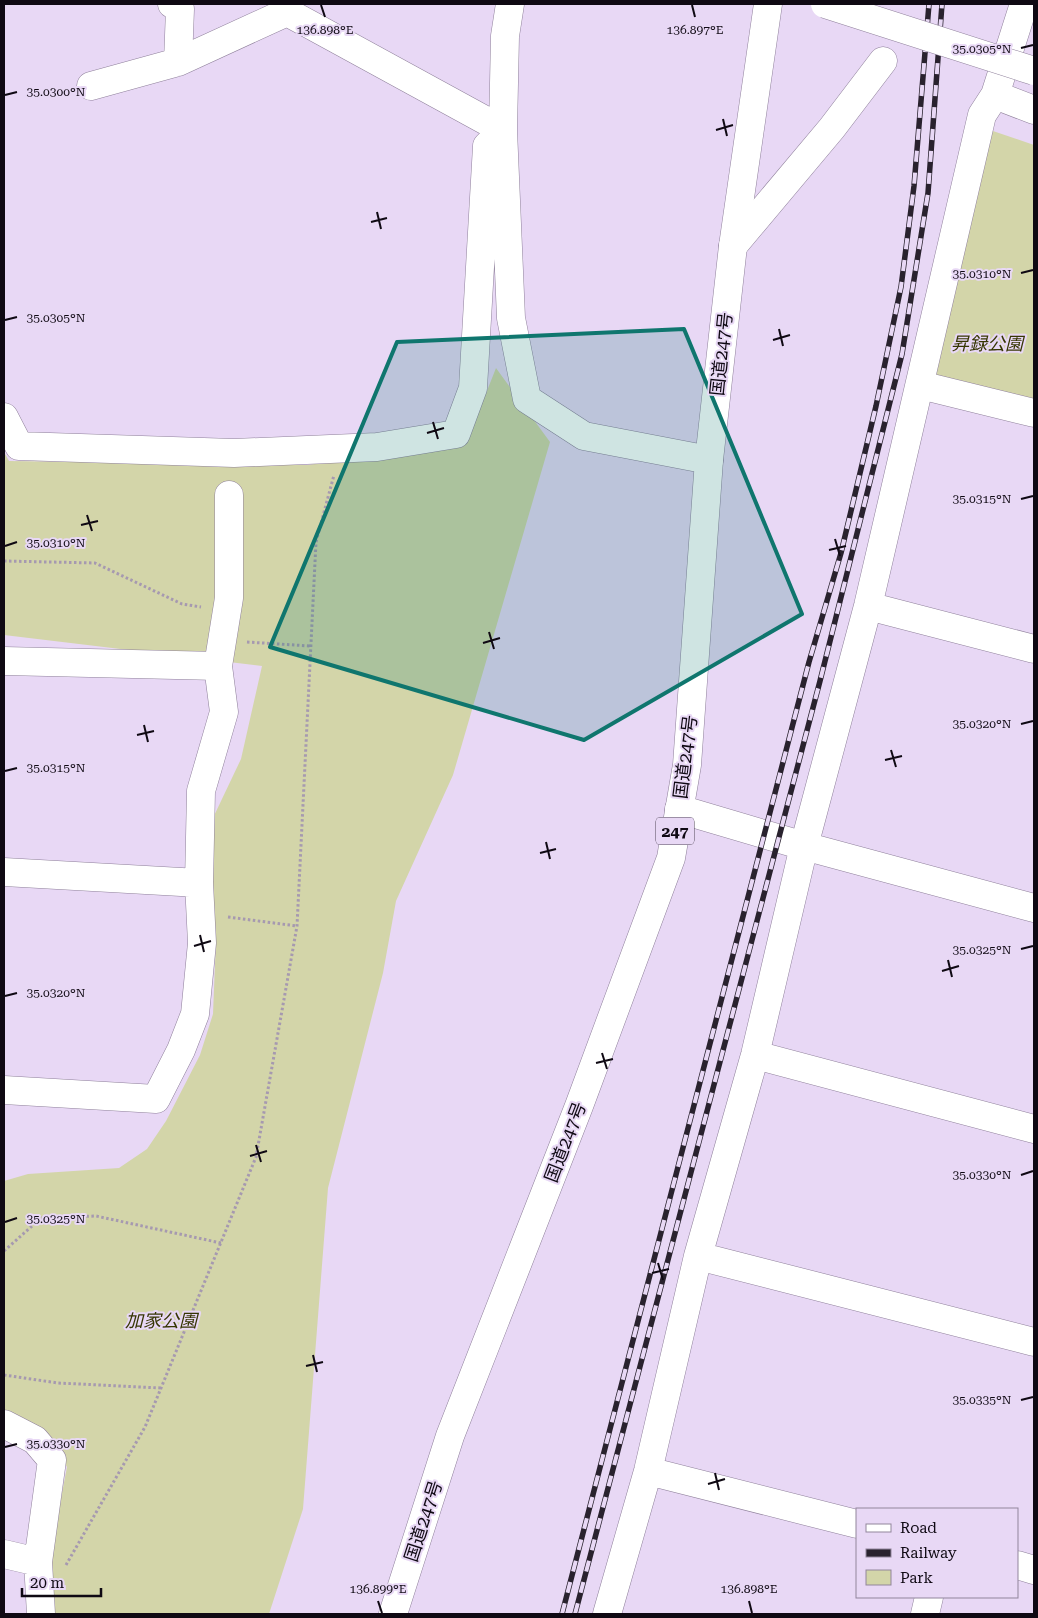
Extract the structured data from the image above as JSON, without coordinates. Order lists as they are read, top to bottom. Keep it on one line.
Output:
{"streets":{"main road":["国道247号","247"]},"parks":["昇録公園","加家公園"],"legend":["Road","Railway","Park"],"scale_bar":"20 m","coordinates":["136.898°E","136.897°E","35.0305°N","35.0300°N","35.0310°N","35.0315°N","35.0320°N","35.0325°N","35.0330°N","35.0335°N","136.899°E"]}
